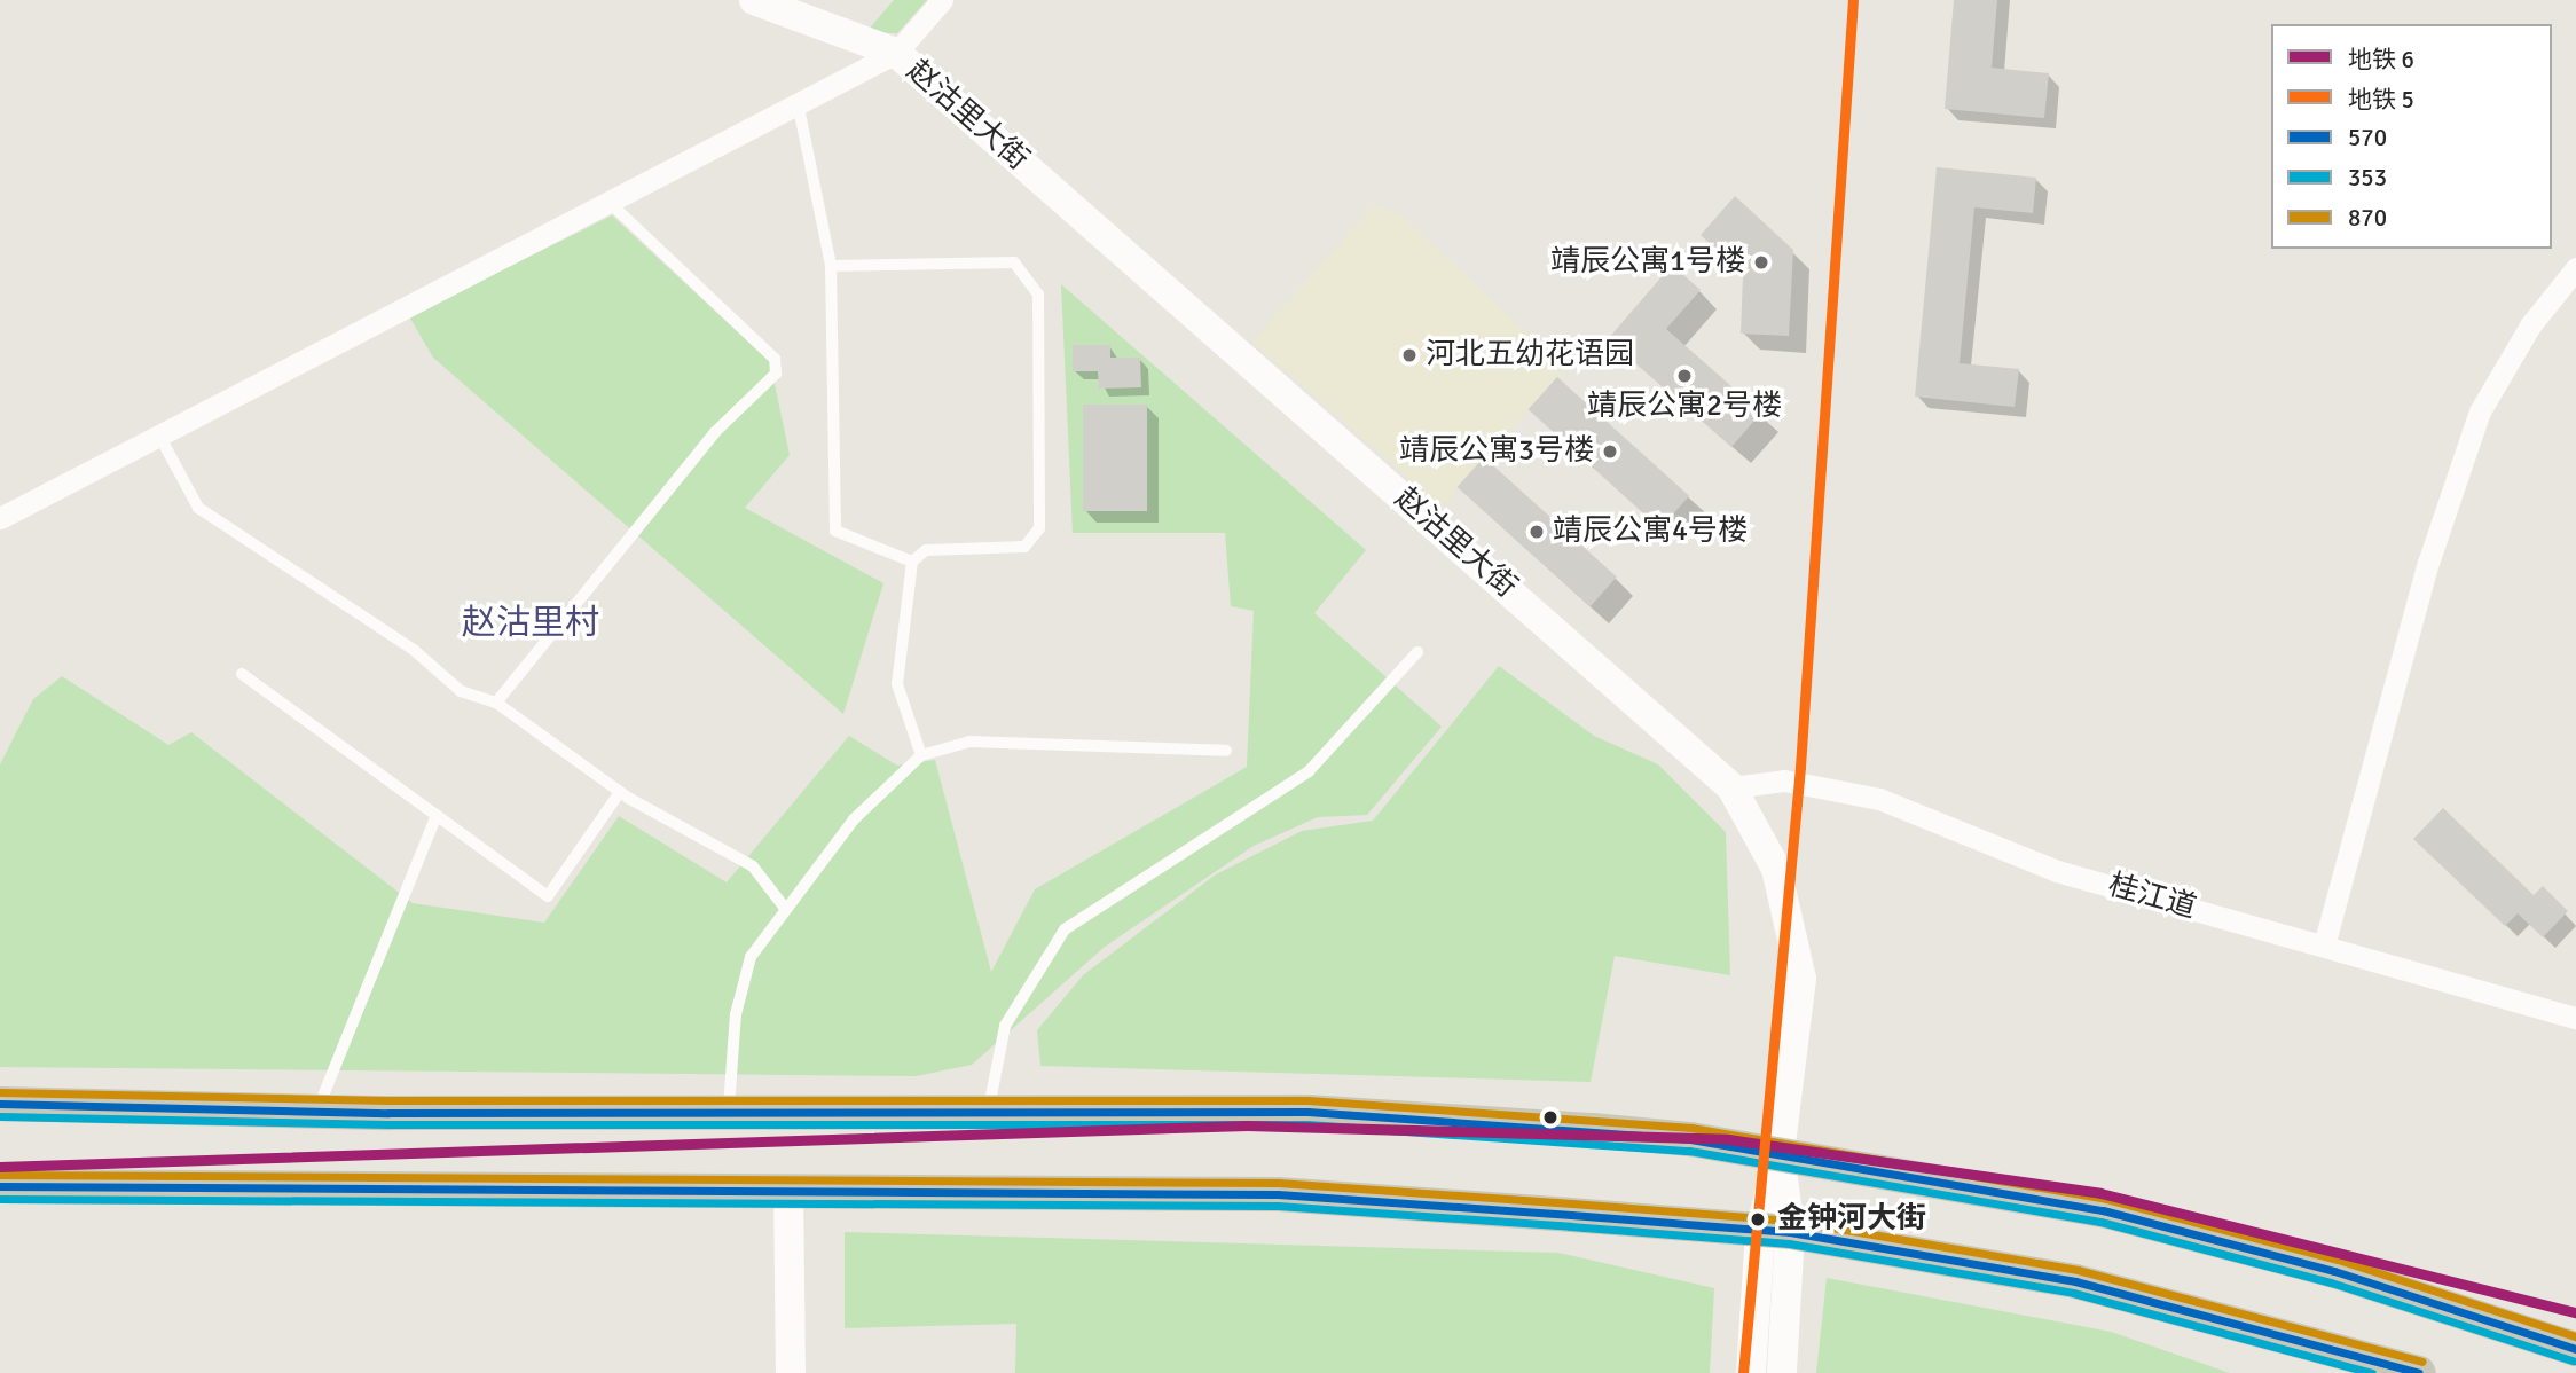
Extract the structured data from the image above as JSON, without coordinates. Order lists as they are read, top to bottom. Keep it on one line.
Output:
{"streets":{"street":["赵沽里大街","桂江道"]},"crossings":[["赵沽里大街","桂江道"]],"districts":["赵沽里村"],"places":["靖辰公寓1号楼","河北五幼花语园","靖辰公寓2号楼","靖辰公寓3号楼","靖辰公寓4号楼","金钟河大街"],"lines":["metro line 5","transit line 870","transit line 570","transit line 353","metro line 6"],"legend":["地铁 6","地铁 5","570","353","870"]}
